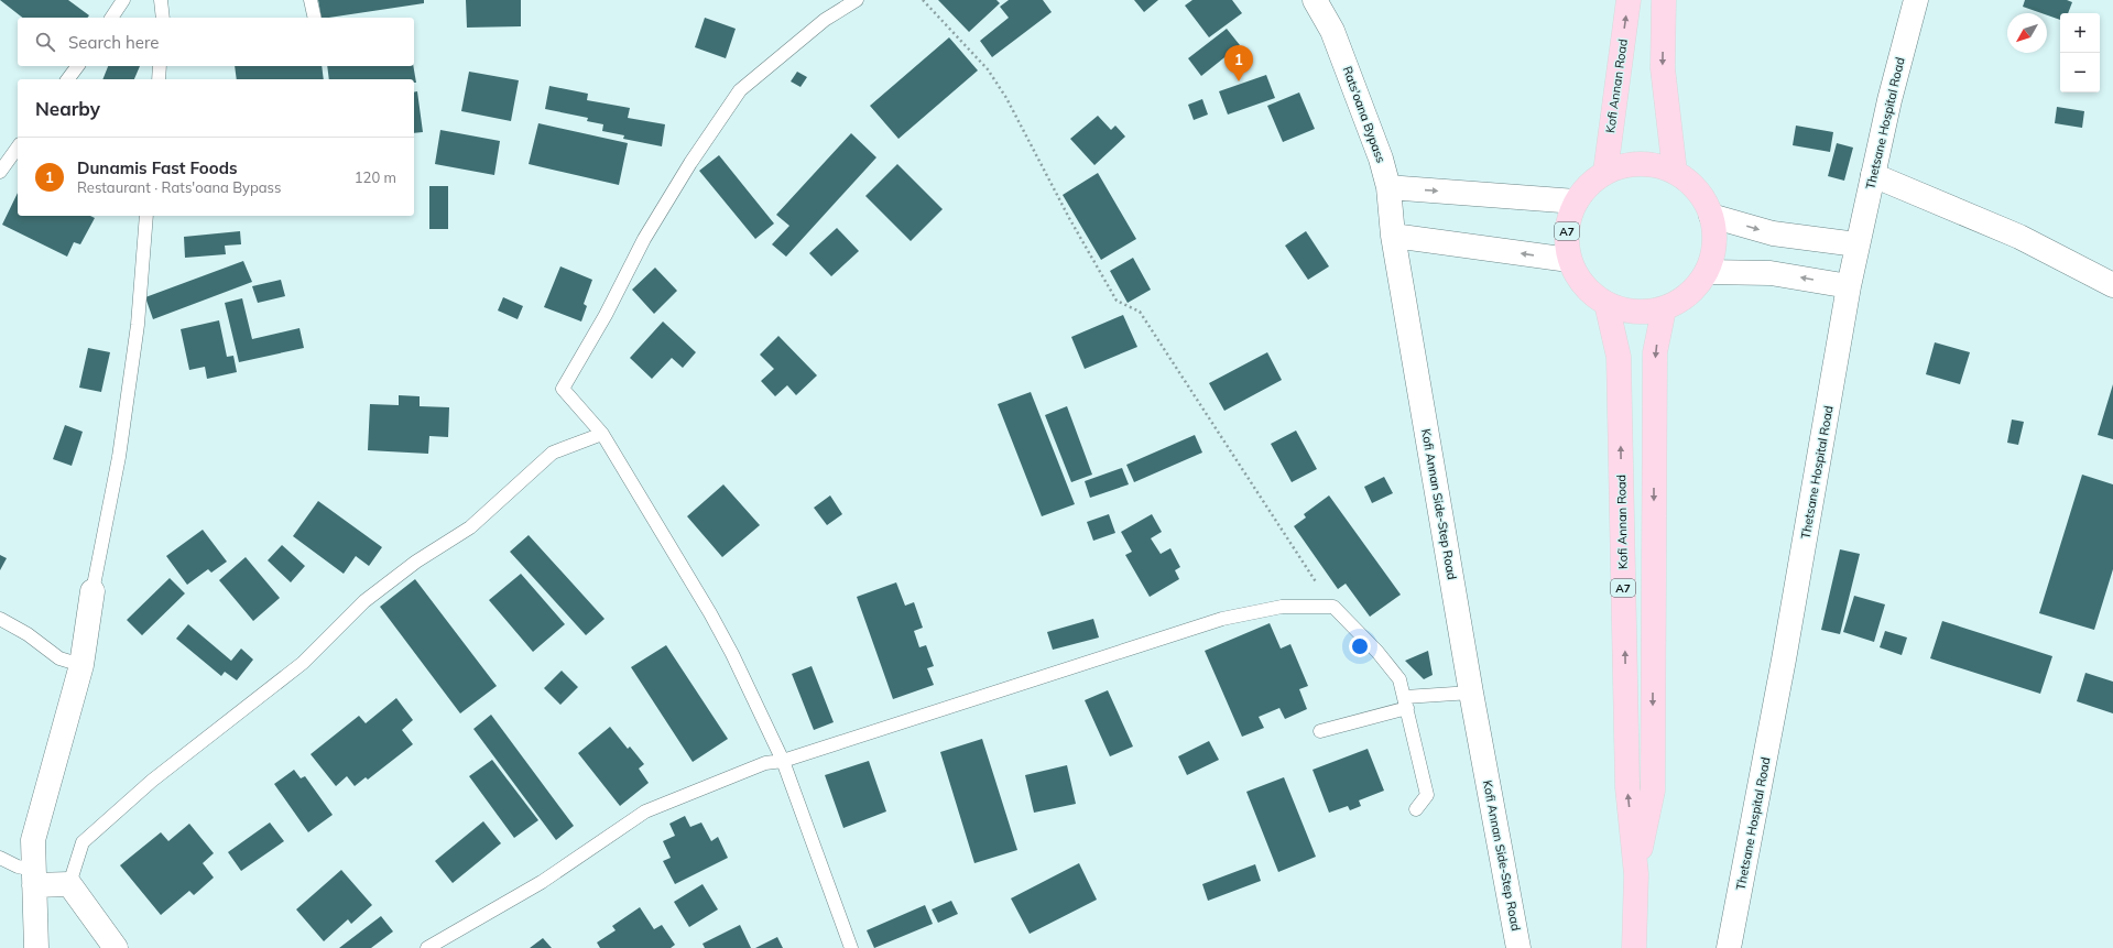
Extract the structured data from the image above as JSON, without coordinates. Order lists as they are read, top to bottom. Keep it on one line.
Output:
{"streets":{"main road":["Kofi Annan Road","A7"],"street":["Rats'oana Bypass","Thetsane Hospital Road","Kofi Annan Side-Step Road"]},"crossings":[["Kofi Annan Road","A7"],["Rats'oana Bypass","Kofi Annan Side-Step Road"]],"north":"bottom left","page":{"map_buttons":["+","−"],"search":"Search here","pins":"1","heading":"Nearby","list":[{"mark":"1","name":"Dunamis Fast Foods","note":"Restaurant · Rats'oana Bypass","value":"120 m"}]}}
